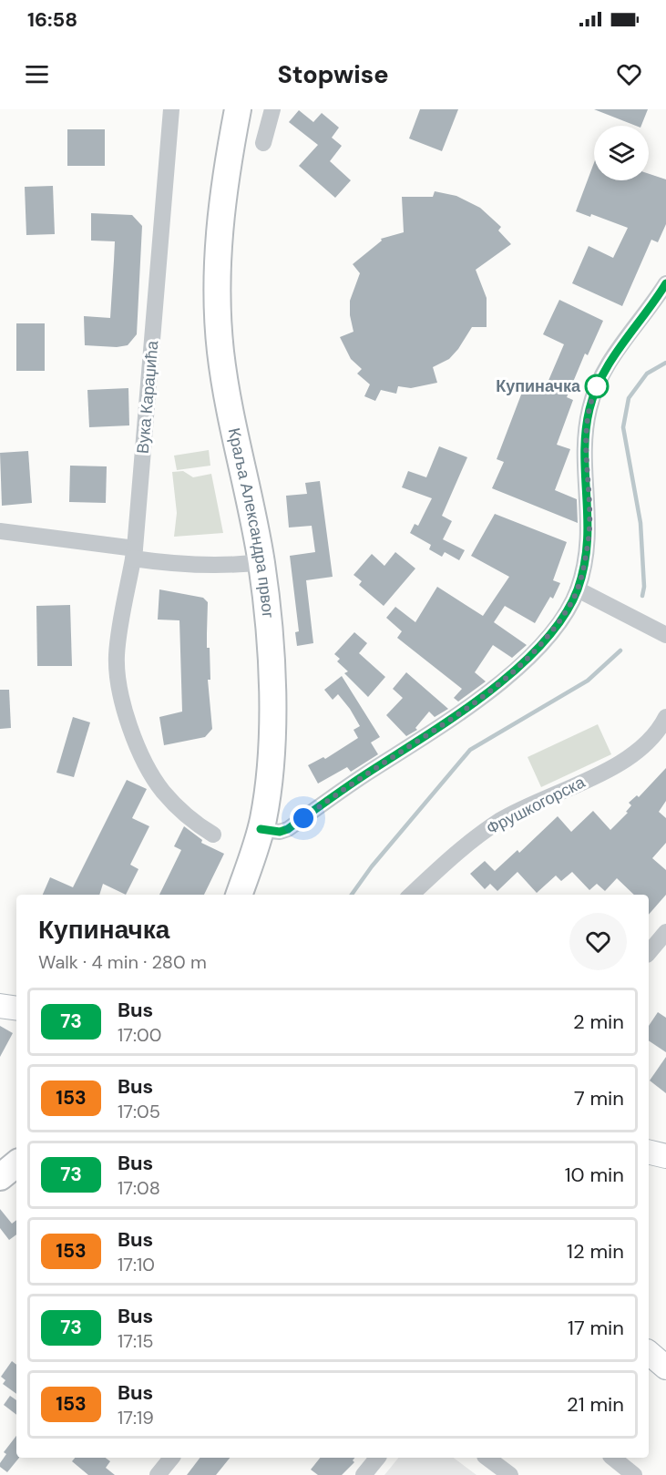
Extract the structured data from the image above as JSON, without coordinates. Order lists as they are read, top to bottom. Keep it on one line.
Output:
{"streets":{"main road":["Краља Александра првог"],"street":["Вука Караџића","Фрушкогорска"]},"places":["Купиначка"],"lines":["bus line 73"],"page":{"status":"16:58","header":"Stopwise","heading":["Купиначка","Walk · 4 min · 280 m"],"list":[{"mark":"73","name":"Bus","note":"17:00","value":"2 min"},{"mark":"153","name":"Bus","note":"17:05","value":"7 min"},{"mark":"73","name":"Bus","note":"17:08","value":"10 min"},{"mark":"153","name":"Bus","note":"17:10","value":"12 min"},{"mark":"73","name":"Bus","note":"17:15","value":"17 min"},{"mark":"153","name":"Bus","note":"17:19","value":"21 min"}]}}
